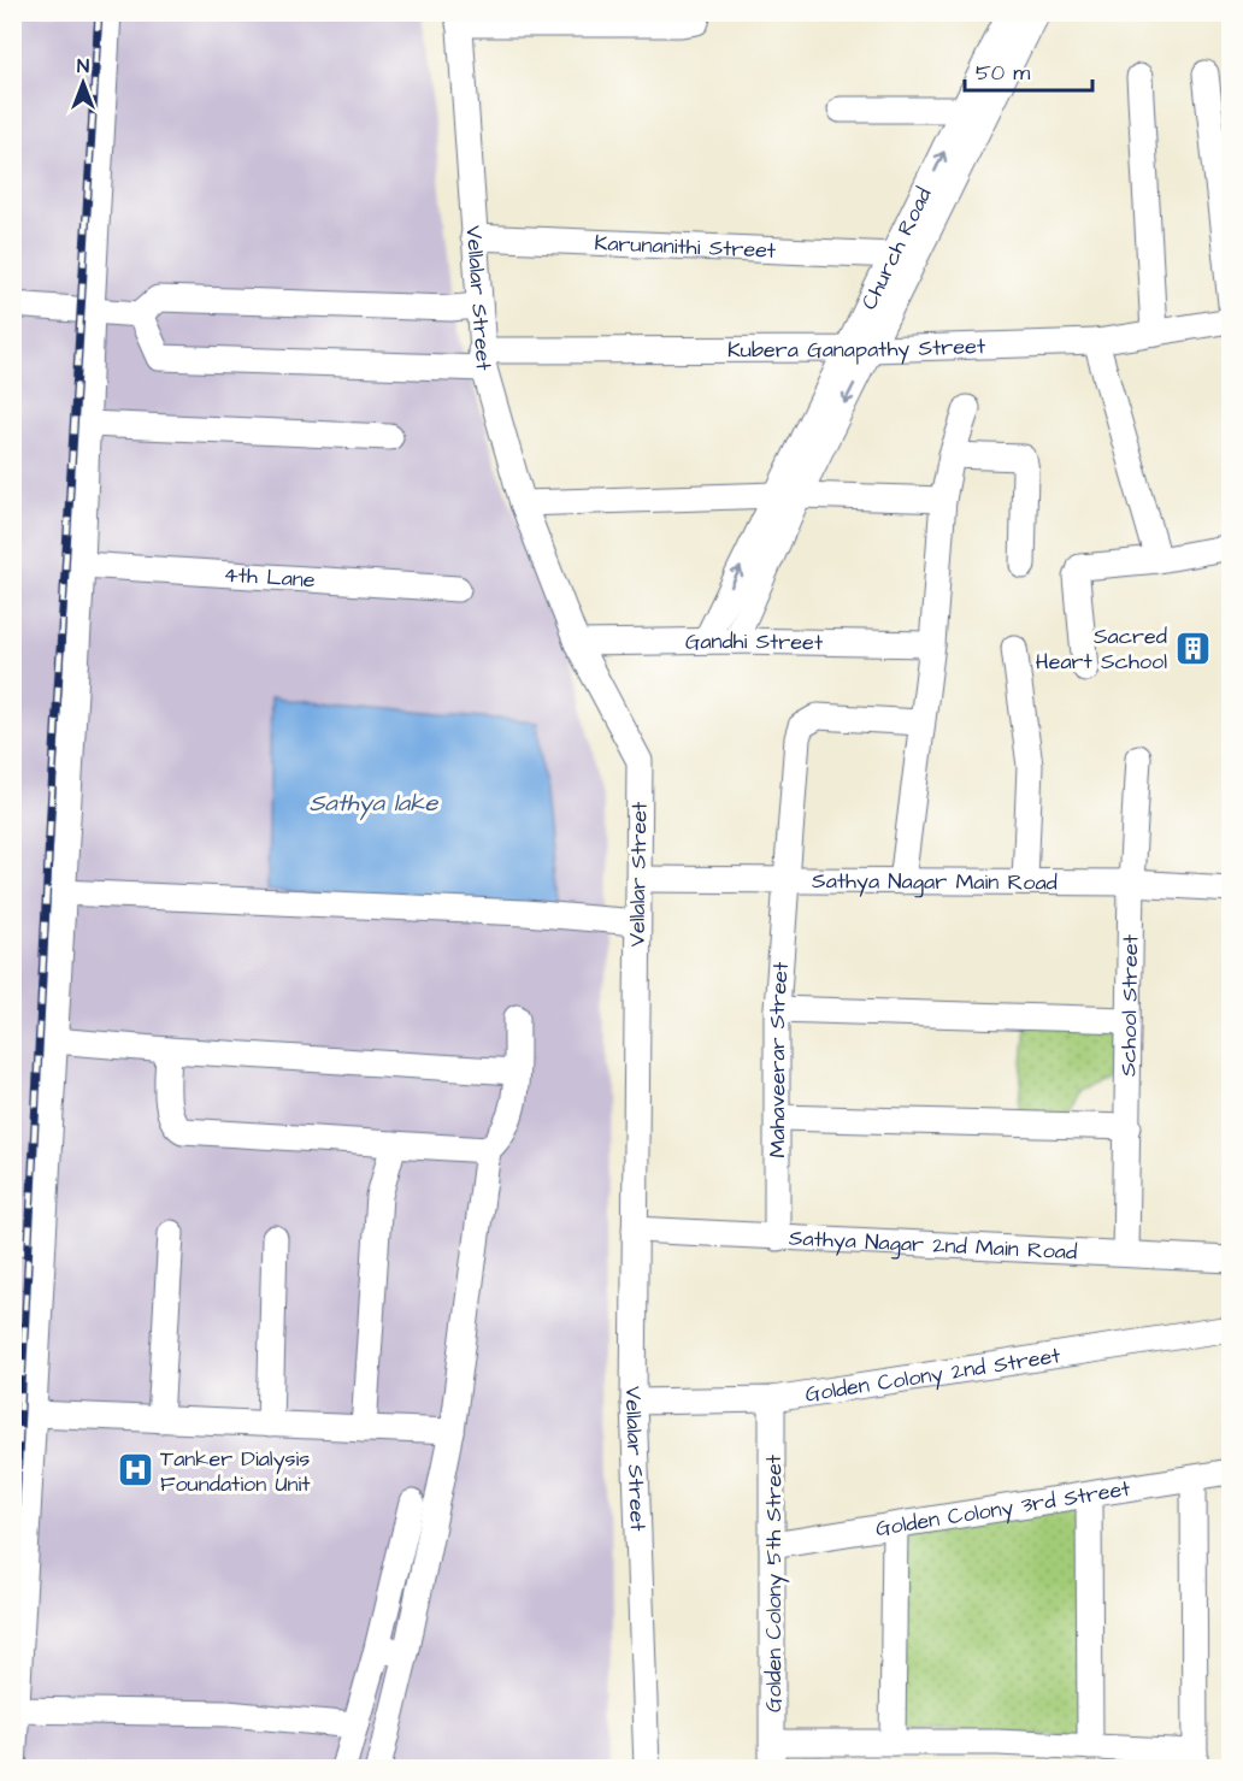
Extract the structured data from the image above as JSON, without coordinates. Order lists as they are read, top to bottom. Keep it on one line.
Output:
{"streets":{"street":["Karunanithi Street","Church Road","Vellalar Street","Kubera Ganapathy Street","4th Lane","Gandhi Street","Sathya Nagar Main Road","School Street","Mahaveerar Street","Sathya Nagar 2nd Main Road","Golden Colony 2nd Street","Golden Colony 3rd Street","Golden Colony 5th Street"]},"crossings":[["Karunanithi Street","Church Road"],["Karunanithi Street","Vellalar Street"],["Church Road","Kubera Ganapathy Street"],["Church Road","Gandhi Street"],["Vellalar Street","Kubera Ganapathy Street"],["Vellalar Street","Gandhi Street"],["Vellalar Street","Sathya Nagar Main Road"],["Vellalar Street","Sathya Nagar 2nd Main Road"],["Vellalar Street","Golden Colony 2nd Street"],["Sathya Nagar Main Road","School Street"],["Sathya Nagar Main Road","Mahaveerar Street"],["School Street","Sathya Nagar 2nd Main Road"],["Mahaveerar Street","Sathya Nagar 2nd Main Road"],["Golden Colony 2nd Street","Golden Colony 5th Street"],["Golden Colony 3rd Street","Golden Colony 5th Street"]],"water":["Sathya lake"],"places":{"building":["Sacred Heart School"],"hospital":["Tanker Dialysis Foundation Unit"]},"scale_bar":"50 m","north":"top"}
